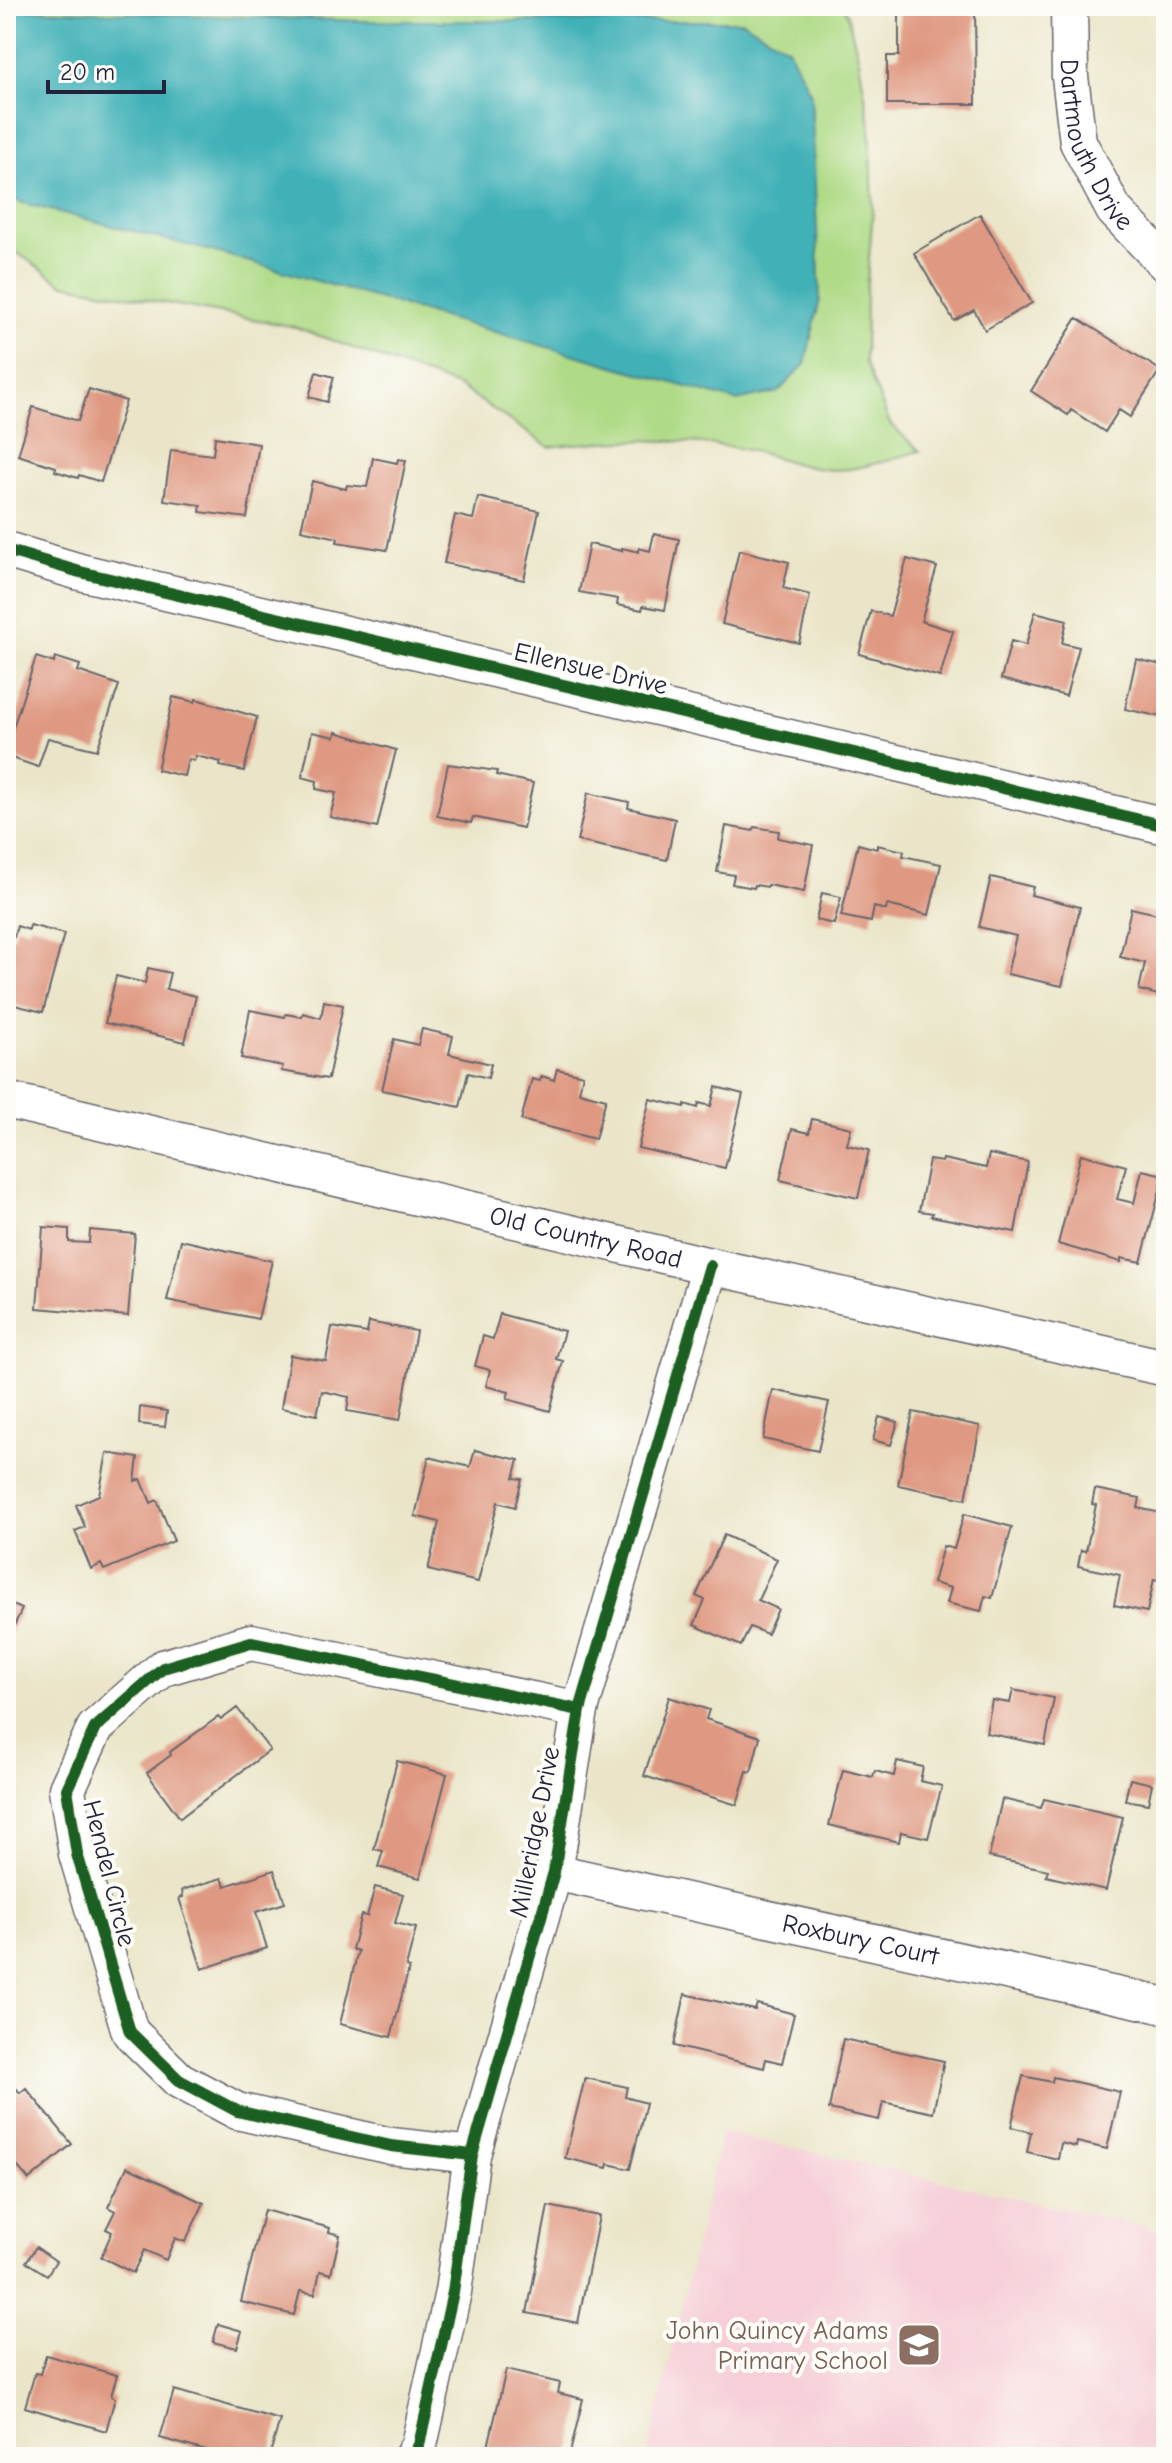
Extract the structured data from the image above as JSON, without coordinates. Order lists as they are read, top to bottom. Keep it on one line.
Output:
{"streets":{"street":["Dartmouth Drive","Ellensue Drive","Old Country Road","Milleridge Drive","Hendel Circle","Roxbury Court"]},"crossings":[["Old Country Road","Milleridge Drive"],["Milleridge Drive","Hendel Circle"],["Milleridge Drive","Roxbury Court"]],"places":{"school or university":["John Quincy Adams Primary School"]},"scale_bar":"20 m"}
